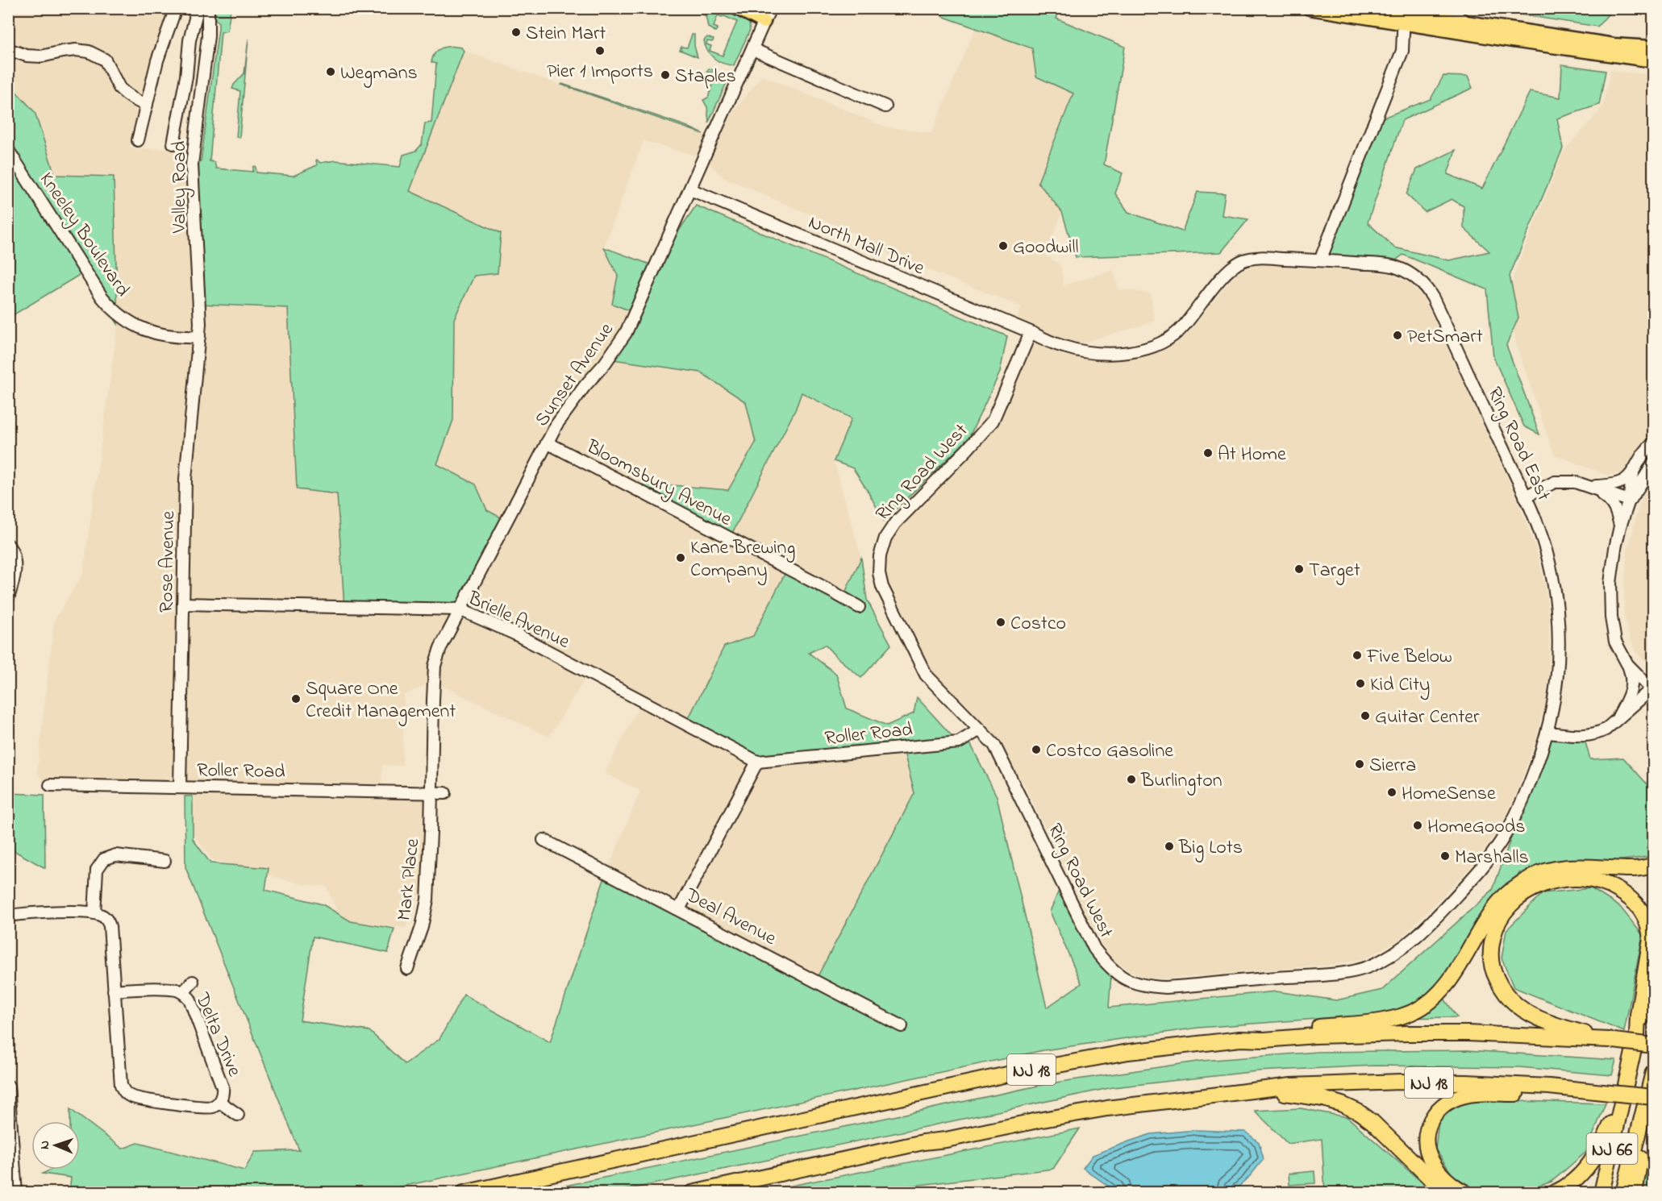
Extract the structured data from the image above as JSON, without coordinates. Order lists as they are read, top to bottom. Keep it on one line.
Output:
{"streets":{"highway":["NJ 18","NJ 66"],"street":["Valley Road","Kneeley Boulevard","North Mall Drive","Sunset Avenue","Ring Road East","Ring Road West","Bloomsbury Avenue","Rose Avenue","Brielle Avenue","Roller Road","Mark Place","Deal Avenue","Delta Drive"]},"crossings":[["Valley Road","Kneeley Boulevard"],["Valley Road","Rose Avenue"],["Kneeley Boulevard","Rose Avenue"],["North Mall Drive","Sunset Avenue"],["North Mall Drive","Ring Road East"],["North Mall Drive","Ring Road West"],["Sunset Avenue","Bloomsbury Avenue"],["Sunset Avenue","Brielle Avenue"],["Sunset Avenue","Roller Road"],["Sunset Avenue","Mark Place"],["Ring Road East","Ring Road West"],["Ring Road West","Roller Road"],["Rose Avenue","Brielle Avenue"],["Rose Avenue","Roller Road"],["Brielle Avenue","Roller Road"],["Roller Road","Mark Place"],["NJ 18","NJ 66"]],"places":["Stein Mart","Pier 1 Imports","Wegmans","Staples","Goodwill","PetSmart","At Home","Kane Brewing Company","Target","Costco","Five Below","Kid City","Square One Credit Management","Guitar Center","Costco Gasoline","Sierra","Burlington","HomeSense","HomeGoods","Big Lots","Marshalls"],"north":"left"}
